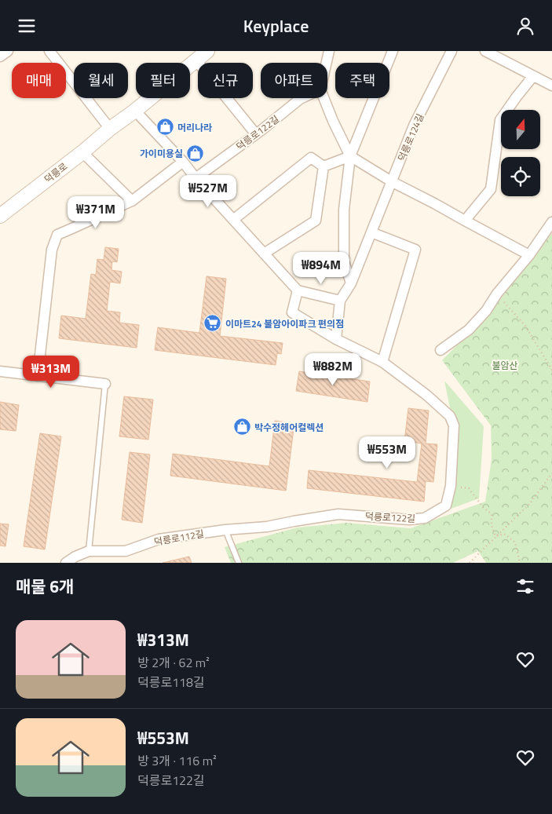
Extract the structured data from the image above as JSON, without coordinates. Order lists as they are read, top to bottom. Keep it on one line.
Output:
{"streets":{"main road":["덕릉로"],"street":["덕릉로122길","덕릉로124길","덕릉로112길"]},"crossings":[["덕릉로122길","덕릉로112길"]],"parks":["불암산"],"places":{"shop":["머리나라","가이미용실","박수정헤어컬렉션"],"supermarket":["이마트24 불암아이파크 편의점"]},"north":"top","page":{"header":"Keyplace","chip":["매매","월세","필터","신규","아파트","주택"],"price":["₩527M","₩371M","₩894M","₩882M","₩313M","₩553M"],"heading":"매물 6개","list":[{"name":"₩313M","note":"방 2개 · 62 m² · 덕릉로118길"},{"name":"₩553M","note":"방 3개 · 116 m² · 덕릉로122길"}]}}
